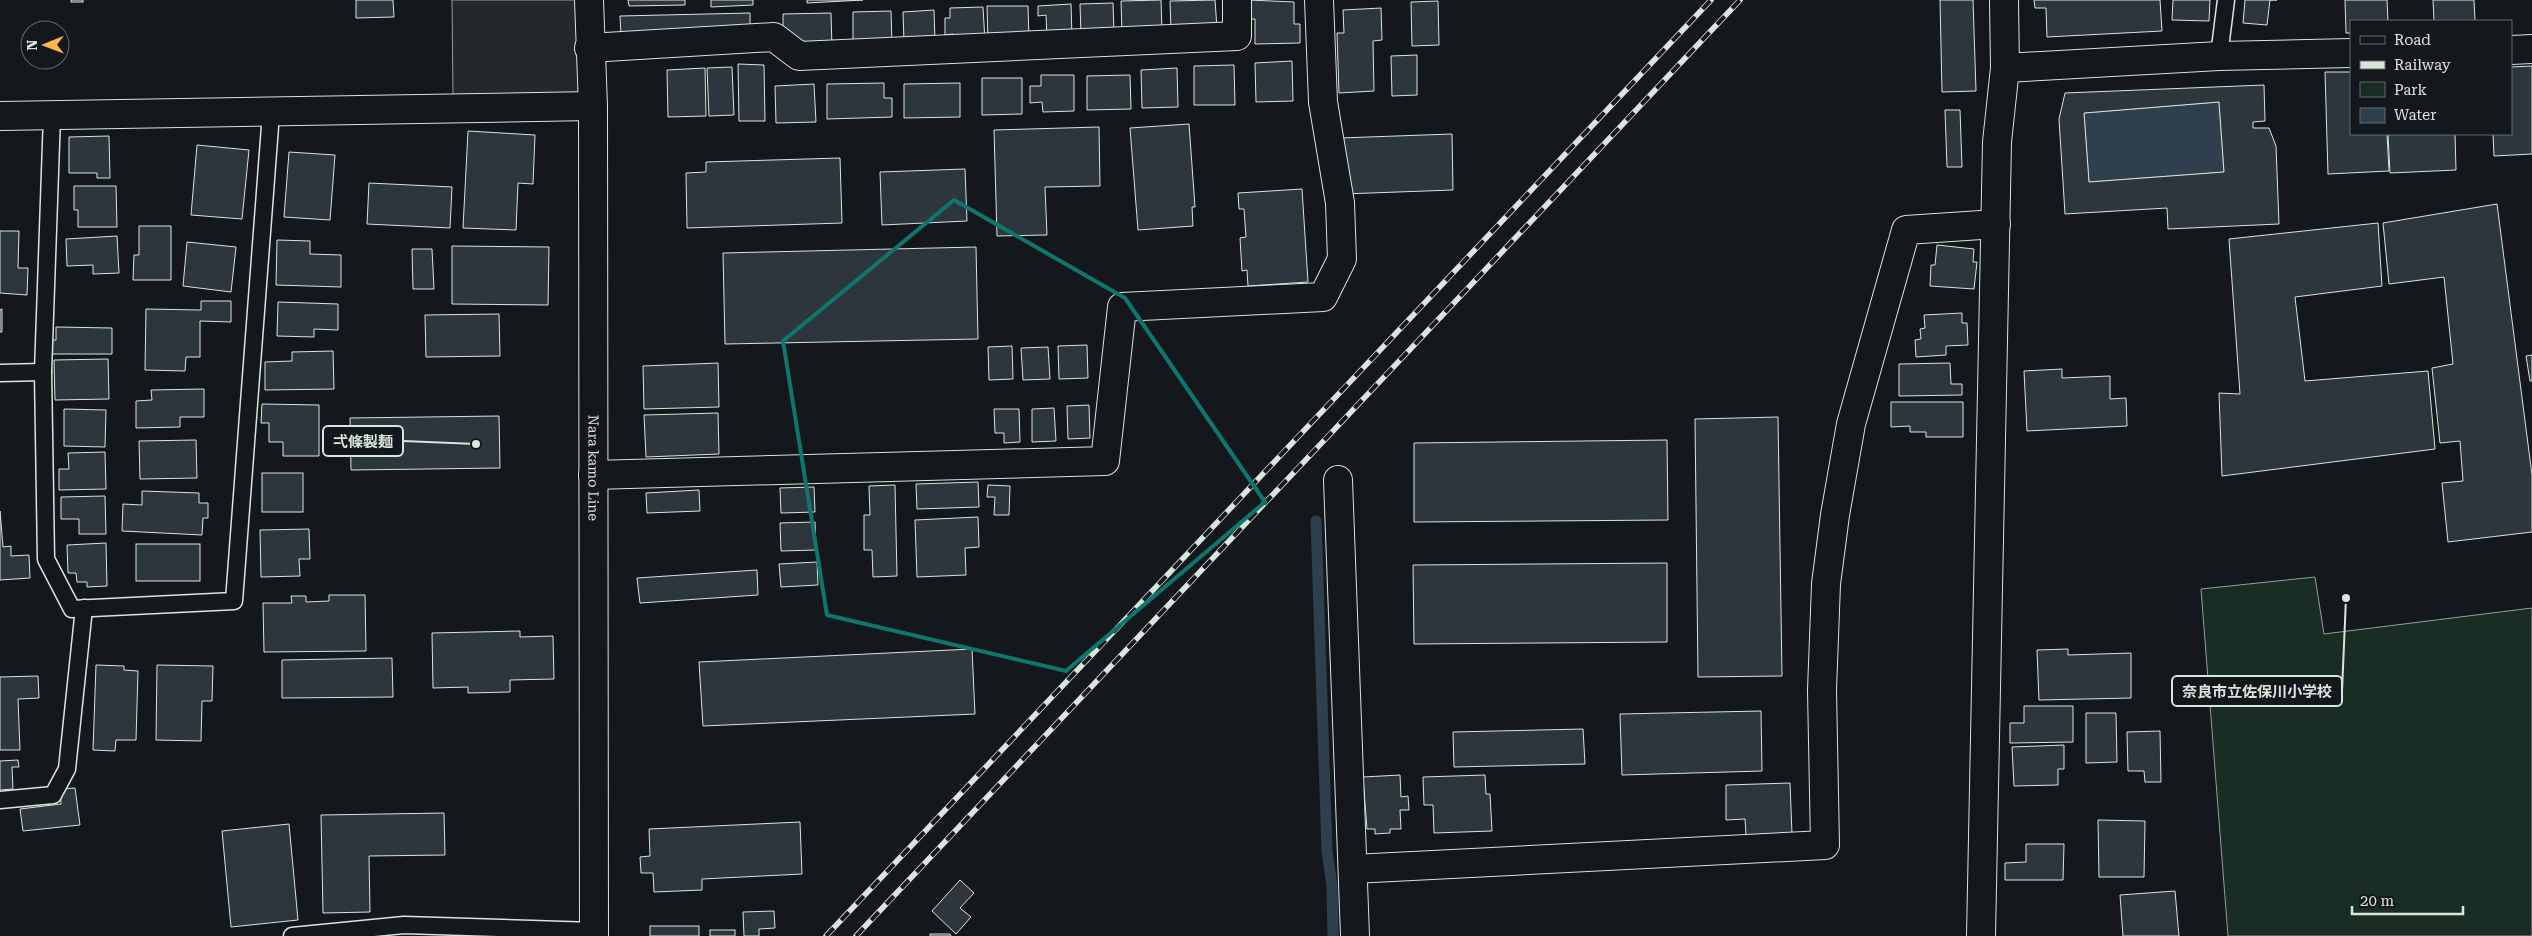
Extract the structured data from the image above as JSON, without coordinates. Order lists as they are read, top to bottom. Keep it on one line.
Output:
{"streets":{"street":["Nara kamo Line"]},"places":["弌條製麺","奈良市立佐保川小学校"],"legend":["Road","Railway","Park","Water"],"scale_bar":"20 m","north":"left"}
